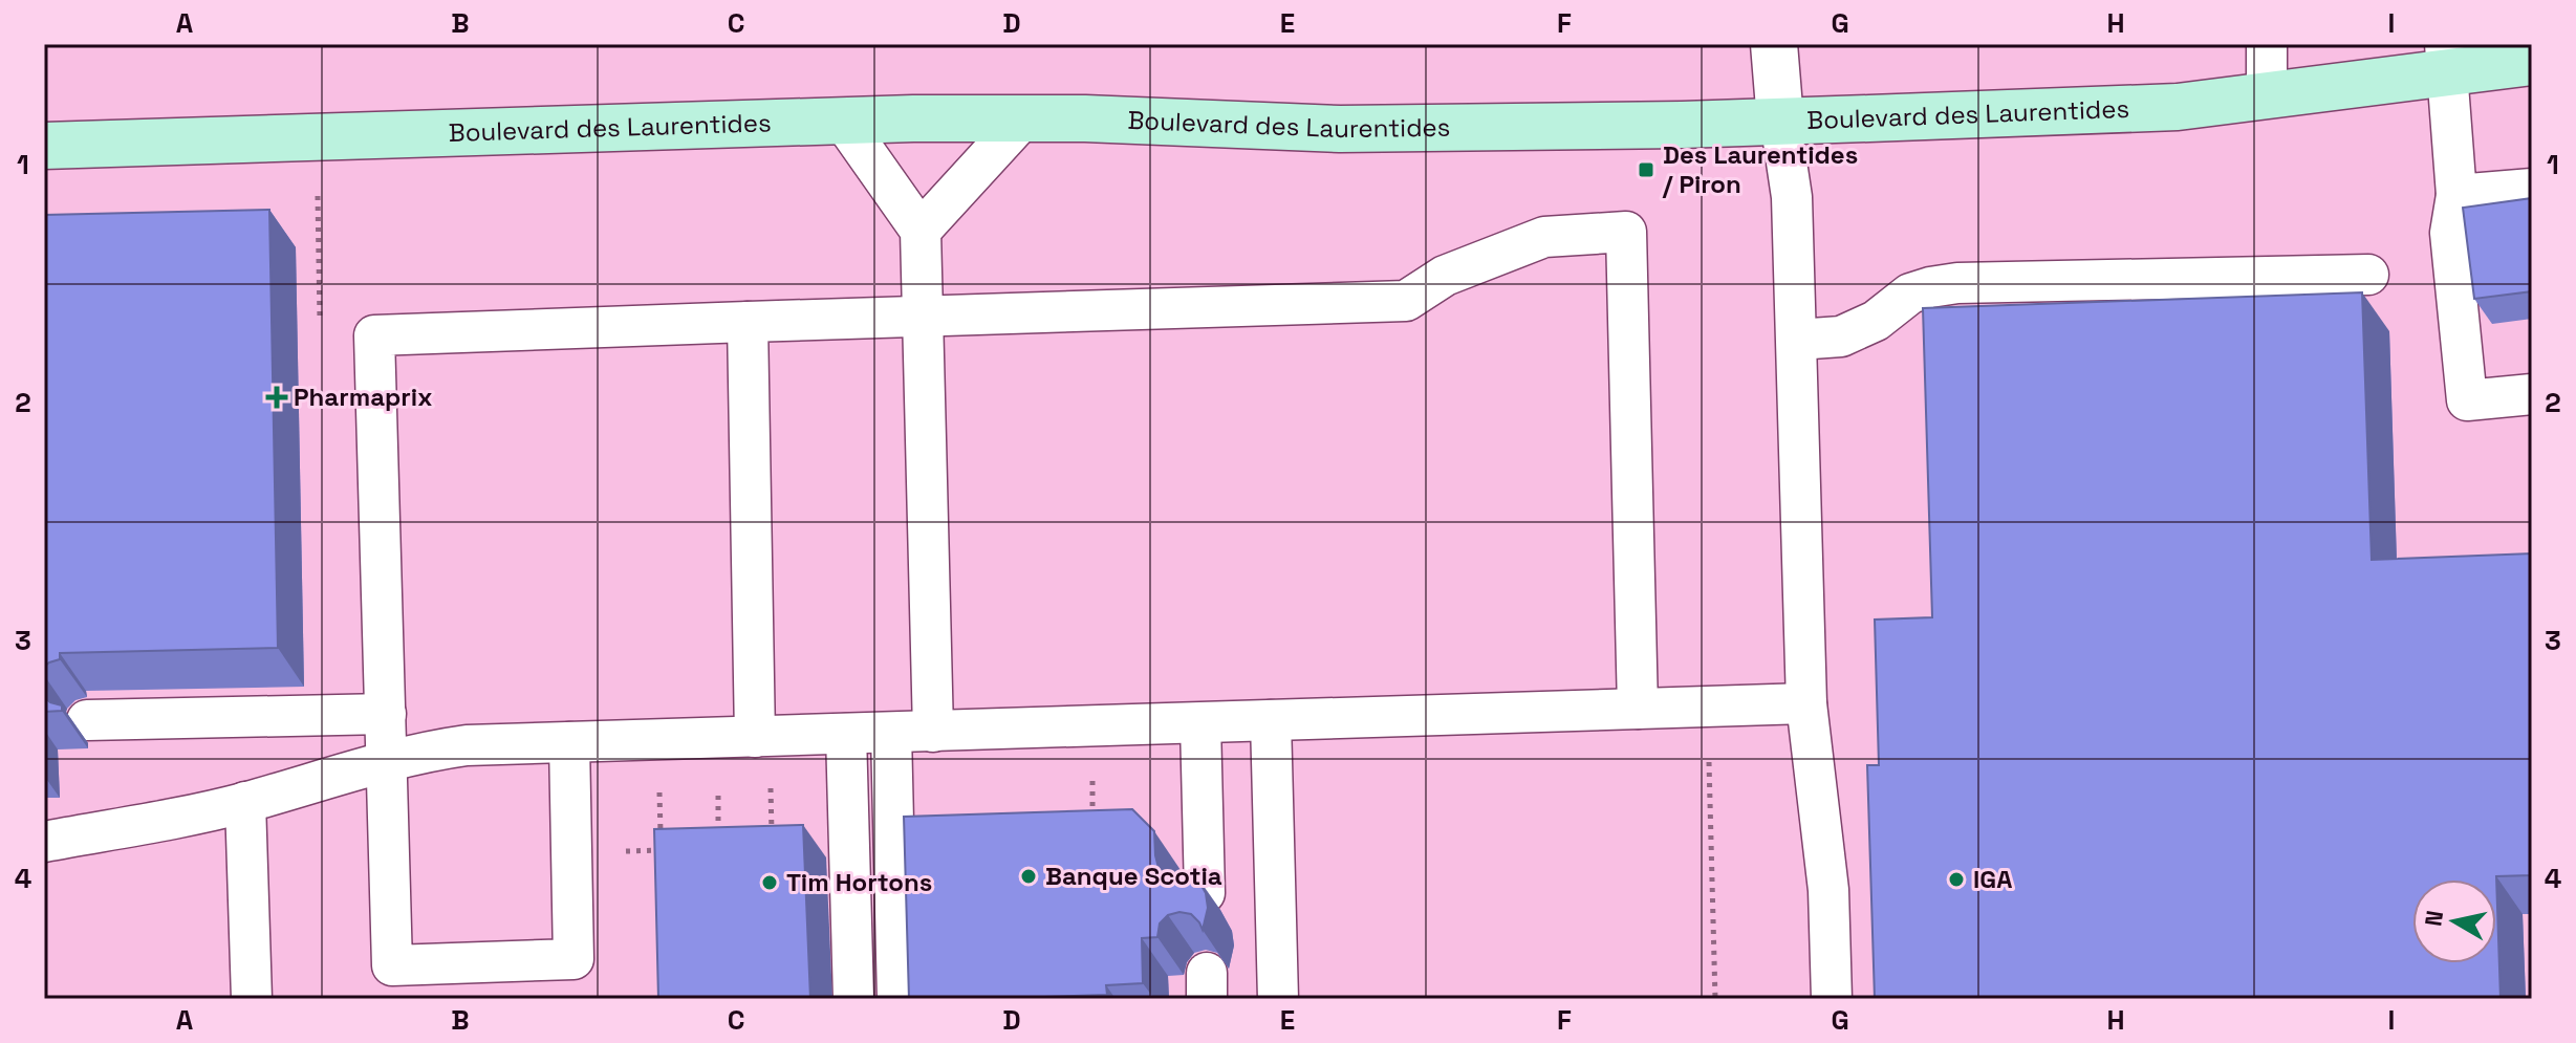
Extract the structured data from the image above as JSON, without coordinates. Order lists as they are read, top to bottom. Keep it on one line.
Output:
{"streets":{"main road":["Boulevard des Laurentides"]},"places":{"transit":["Des Laurentides / Piron"],"health":["Pharmaprix"],"other":["Banque Scotia","IGA","Tim Hortons"]},"north":"left","grid":{"columns":["A","B","C","D","E","F","G","H","I"],"rows":["1","2","3","4"]}}
